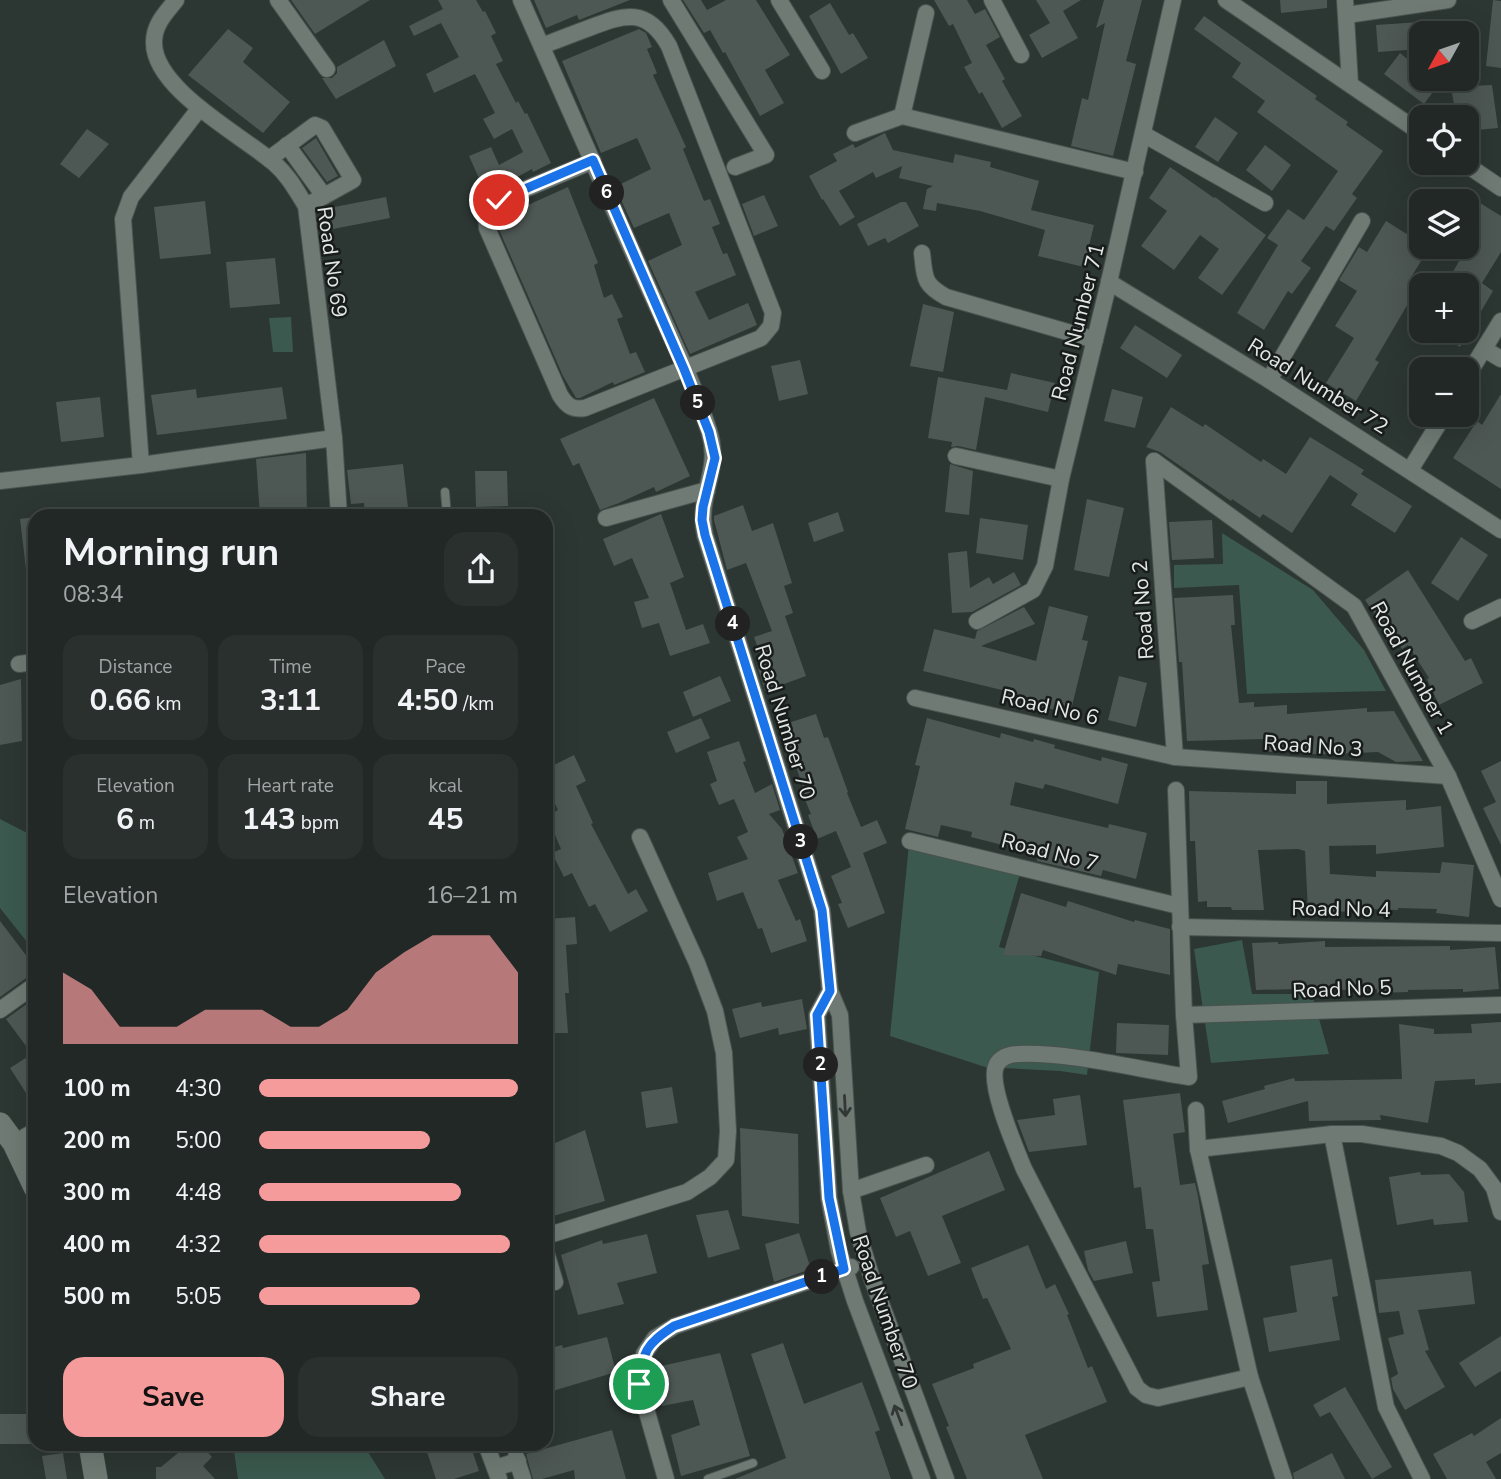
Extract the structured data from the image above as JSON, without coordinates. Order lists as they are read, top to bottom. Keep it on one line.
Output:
{"streets":{"street":["Road No 69","Road Number 71","Road Number 72","Road No 2","Road Number 1","Road No 6","Road Number 70","Road No 3","Road No 7","Road No 4","Road No 5"]},"crossings":[["Road Number 71","Road Number 72"],["Road No 2","Road Number 1"],["Road No 2","Road No 6"],["Road No 2","Road No 3"],["Road Number 1","Road No 3"],["Road No 6","Road No 3"]],"north":"bottom left","page":{"map_buttons":["+","−"],"pins":["6","5","4","3","2","1"],"heading":["Morning run","08:34"],"stats":[["Distance","0.66 km"],["Time","3:11"],["Pace","4:50 /km"],["Elevation","6 m"],["Heart rate","143 bpm"],["kcal","45"]],"chart":["Elevation","16–21 m"],"list":[{"name":"100 m","note":"4:30"},{"name":"200 m","note":"5:00"},{"name":"300 m","note":"4:48"},{"name":"400 m","note":"4:32"},{"name":"500 m","note":"5:05"}],"buttons":["Save","Share"]}}
